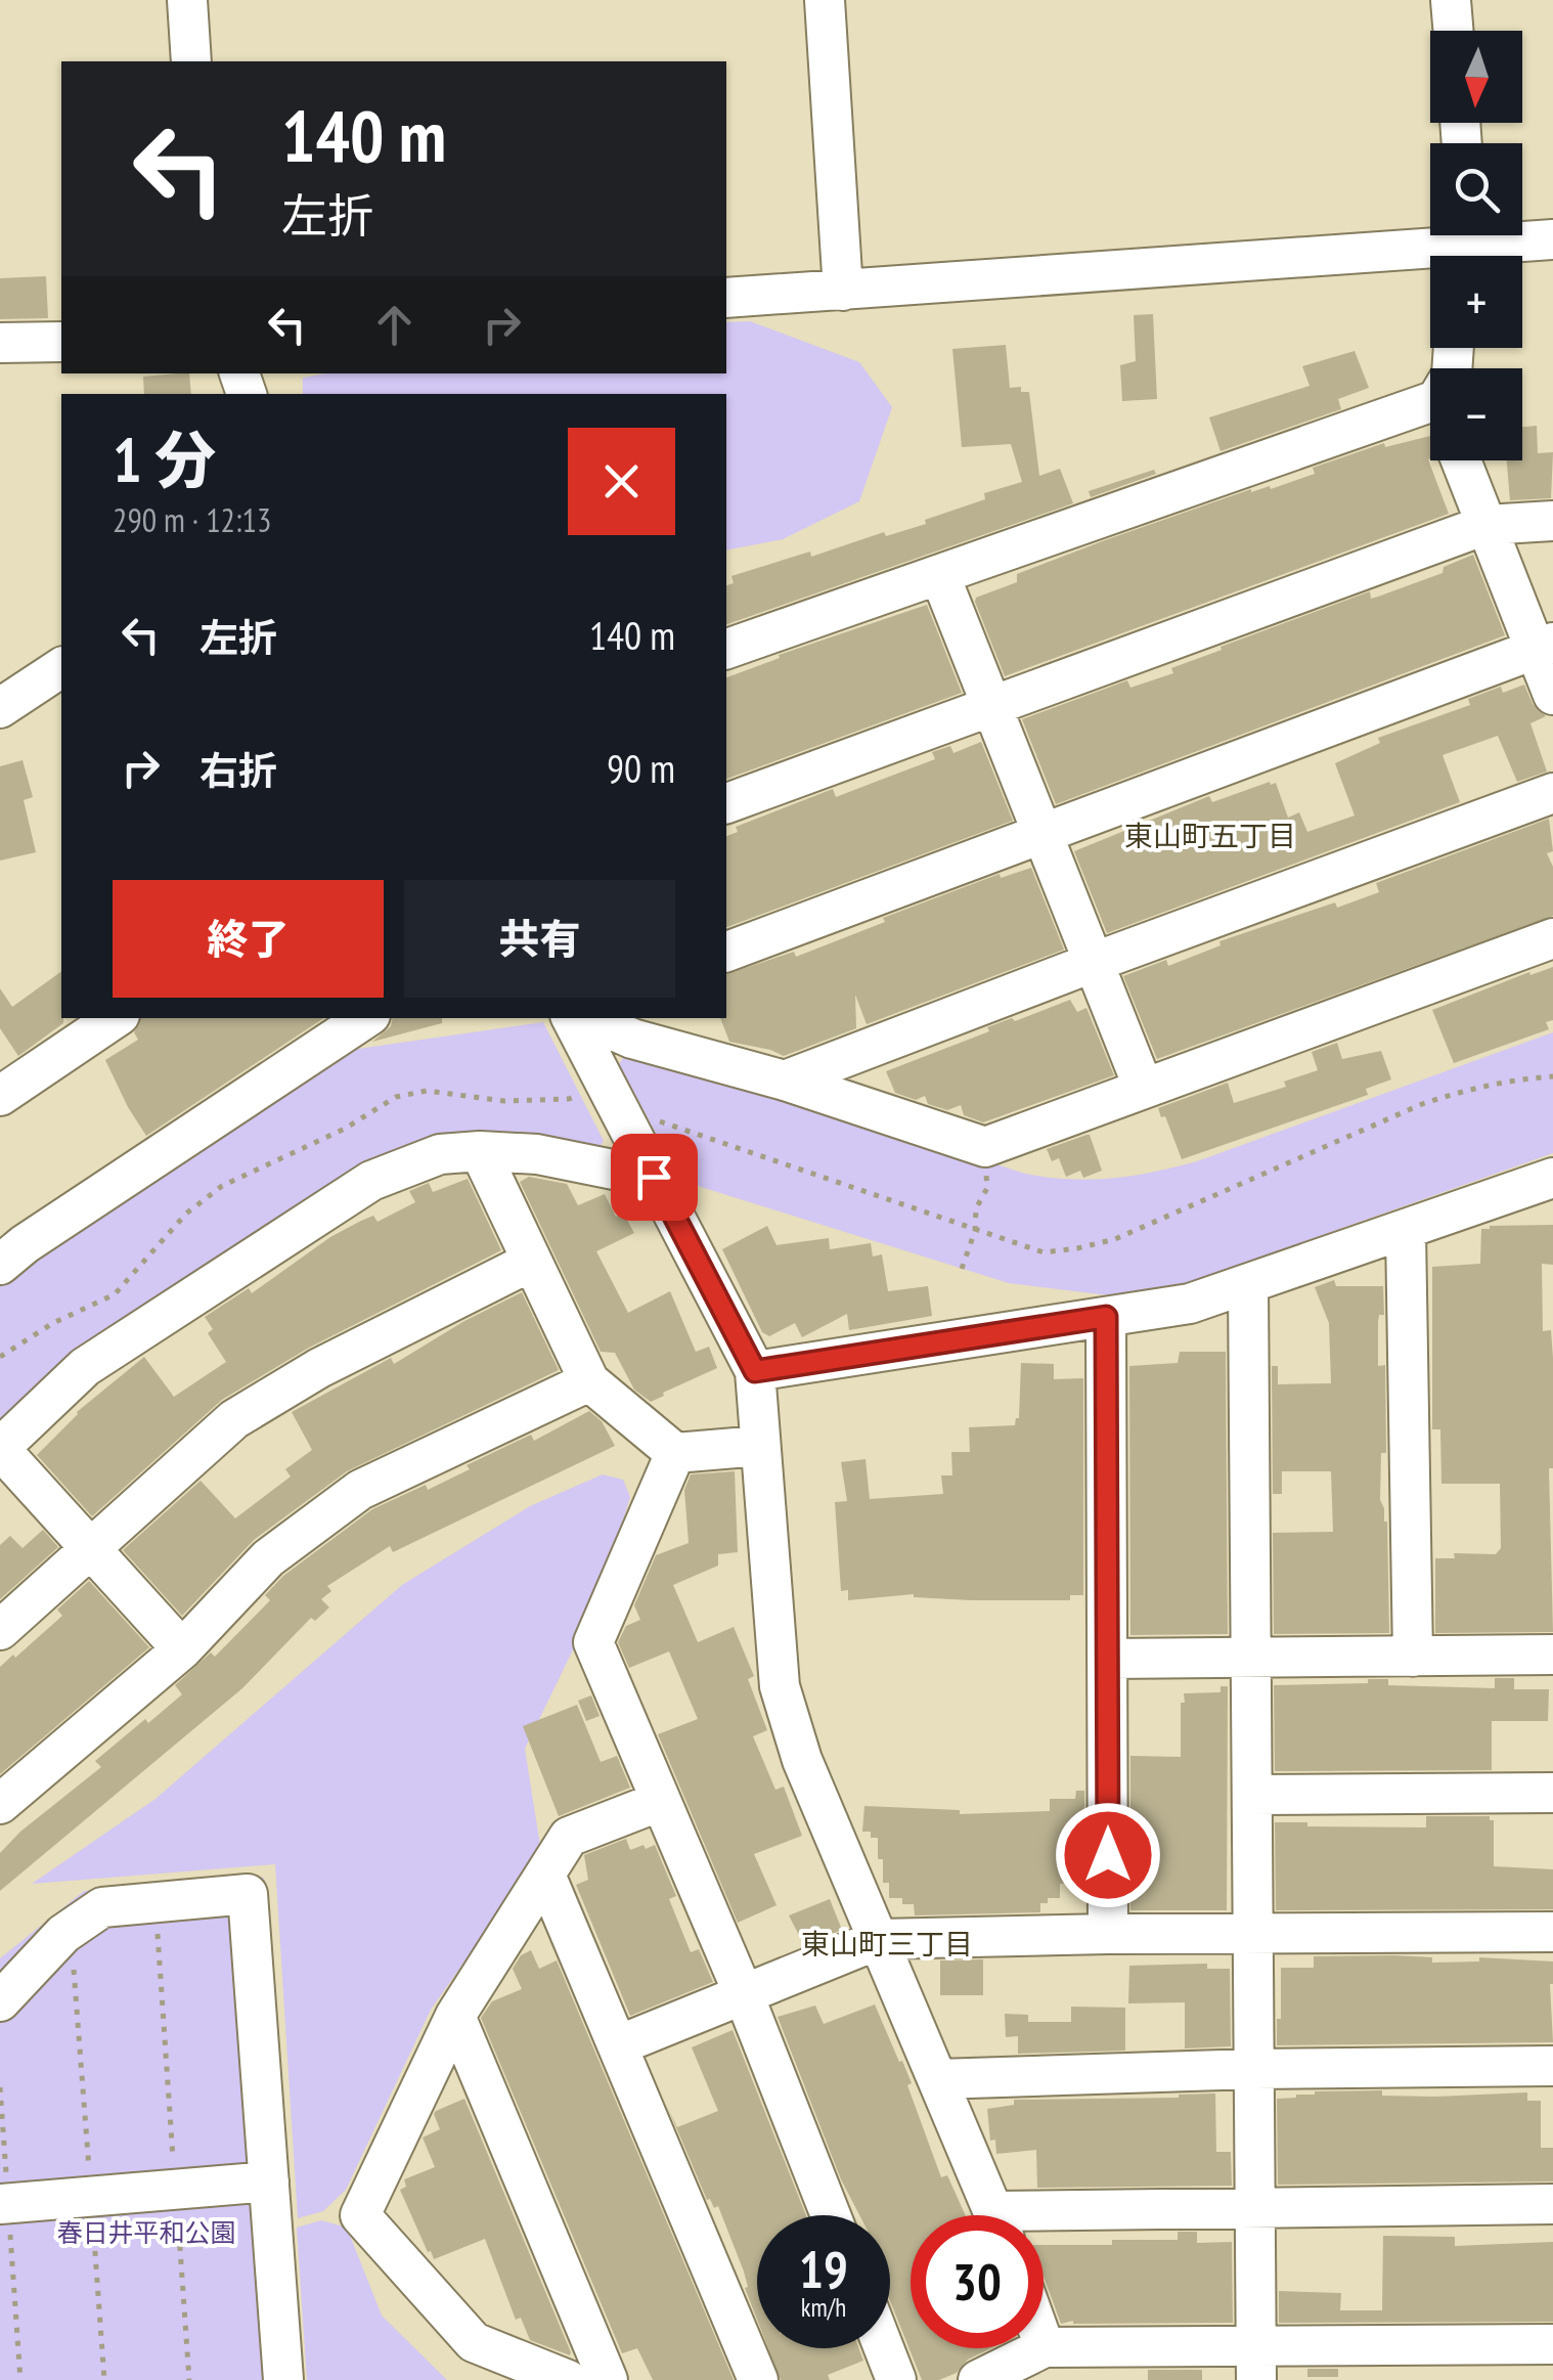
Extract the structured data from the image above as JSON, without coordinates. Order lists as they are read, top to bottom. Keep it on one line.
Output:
{"districts":["東山町五丁目","東山町三丁目"],"parks":["春日井平和公園"],"north":"bottom","page":{"map_buttons":["+","−"],"turn":["140 m","左折"],"heading":["1 分","290 m · 12:13"],"list":[{"name":"左折","value":"140 m"},{"name":"右折","value":"90 m"}],"buttons":["終了","共有"],"speed":"19 km/h","limit":"30"}}
